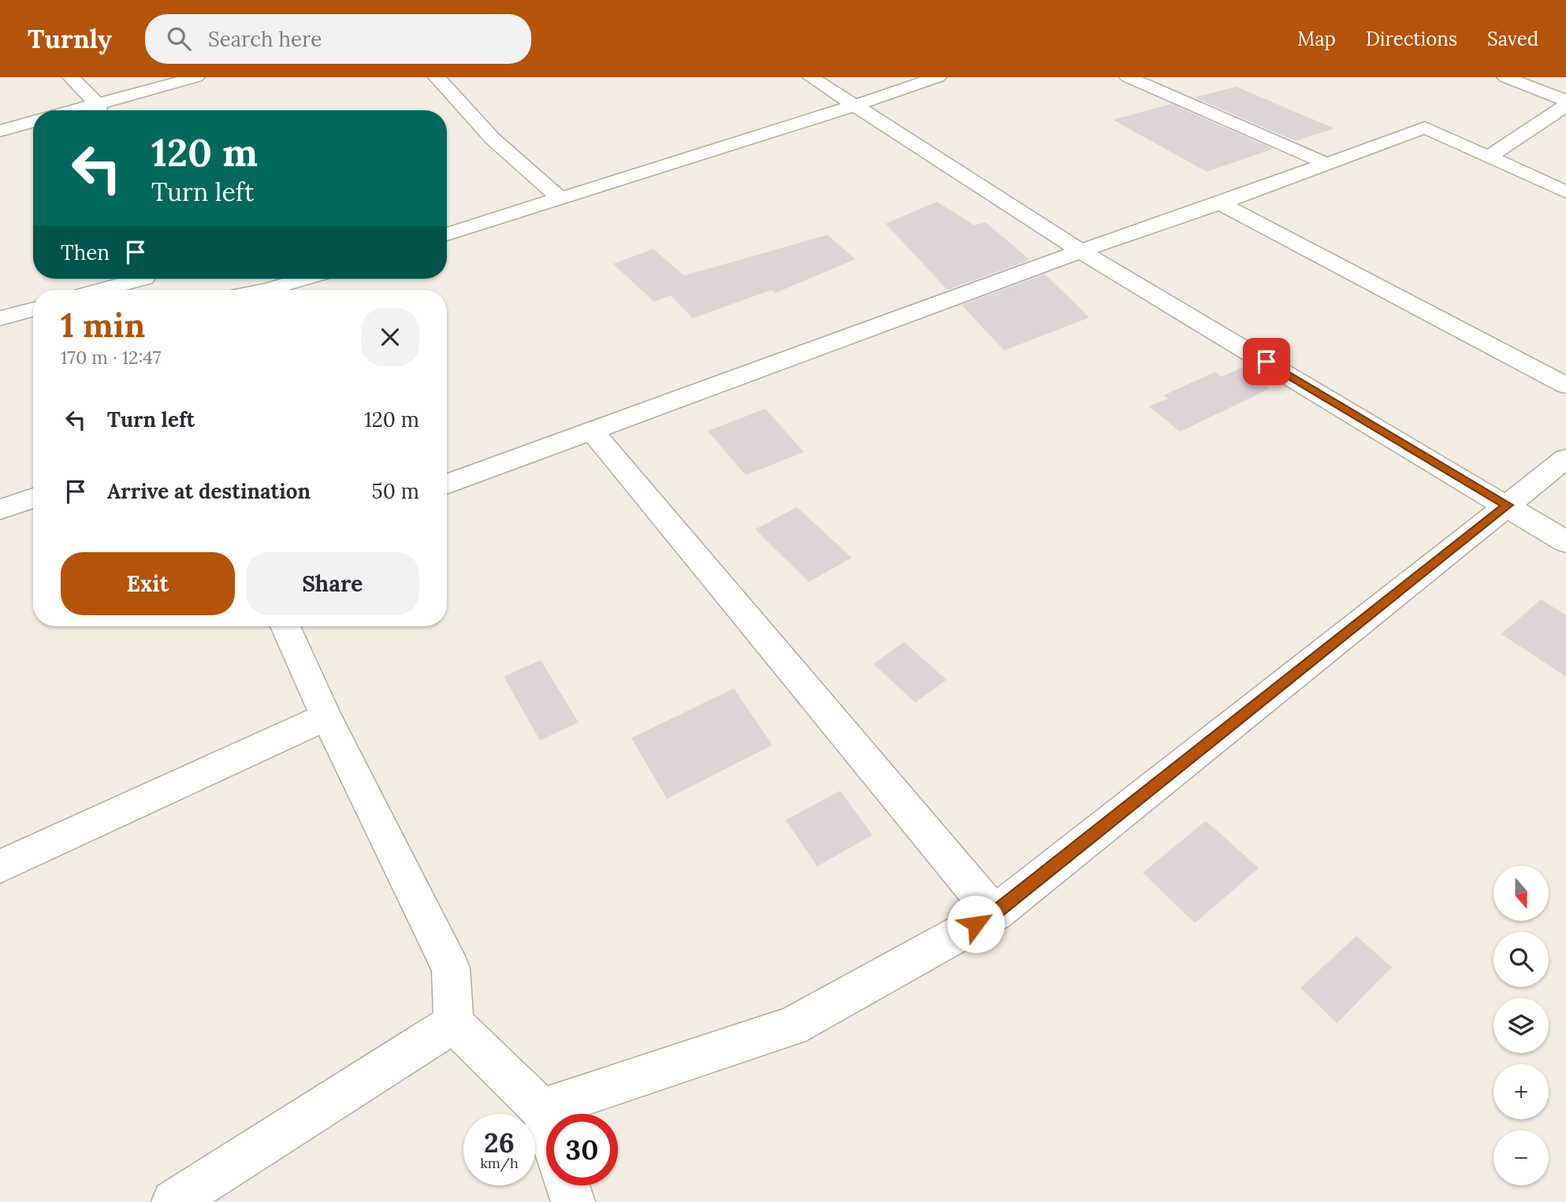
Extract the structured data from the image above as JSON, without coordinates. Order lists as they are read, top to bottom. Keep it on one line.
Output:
{"north":"bottom","page":{"header":"Turnly","search":"Search here","nav":["Map","Directions","Saved"],"turn":["120 m","Turn left"],"then":"Then","heading":["1 min","170 m · 12:47"],"list":[{"name":"Turn left","value":"120 m"},{"name":"Arrive at destination","value":"50 m"}],"buttons":["Exit","Share"],"map_buttons":["+","−"],"speed":"26 km/h","limit":"30"}}
